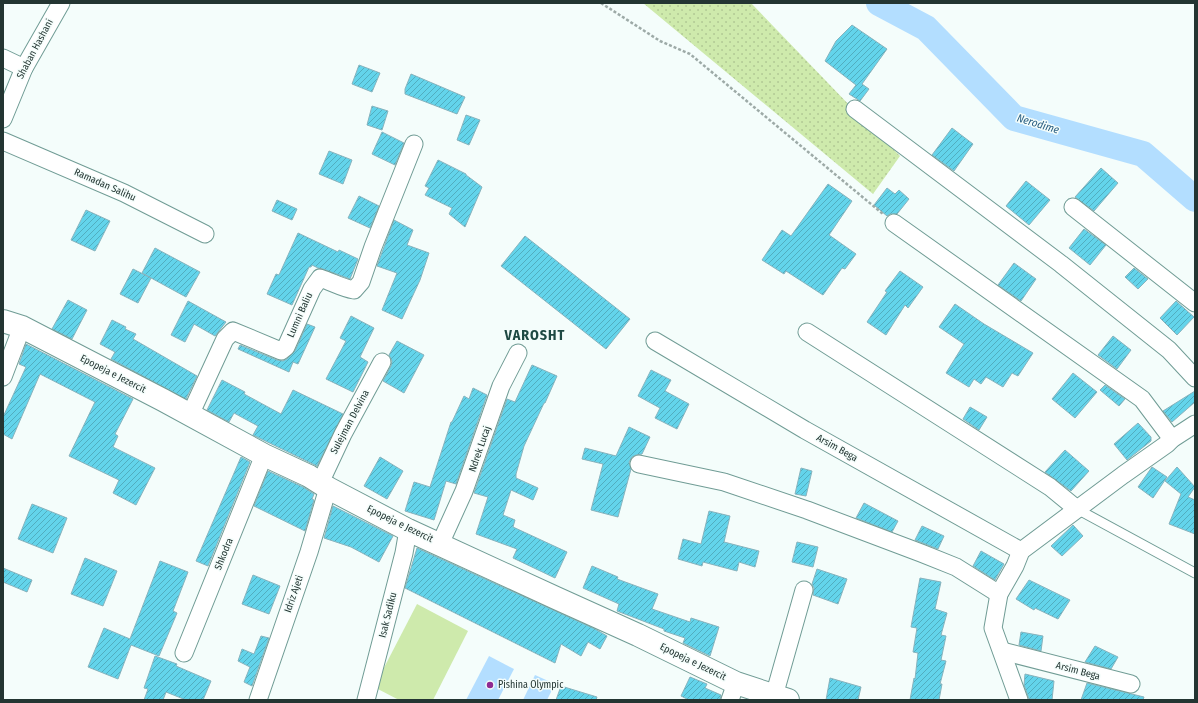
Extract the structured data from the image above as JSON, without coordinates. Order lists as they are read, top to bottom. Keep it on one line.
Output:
{"streets":{"main road":["Epopeja e Jezercit"],"street":["Shaban Hashani","Ramadan Salihu","Lumni Baliu","Sulejman Delvina","Arsim Bega","Ndrek Lucaj","Shkodra","Idriz Ajeti","Isak Sadiku"]},"crossings":[["Lumni Baliu","Epopeja e Jezercit"],["Epopeja e Jezercit","Sulejman Delvina"],["Epopeja e Jezercit","Ndrek Lucaj"],["Epopeja e Jezercit","Shkodra"],["Epopeja e Jezercit","Idriz Ajeti"],["Epopeja e Jezercit","Isak Sadiku"],["Sulejman Delvina","Idriz Ajeti"]],"districts":["VAROSHT"],"water":["Nerodime"],"places":["Pishina Olympic"]}
